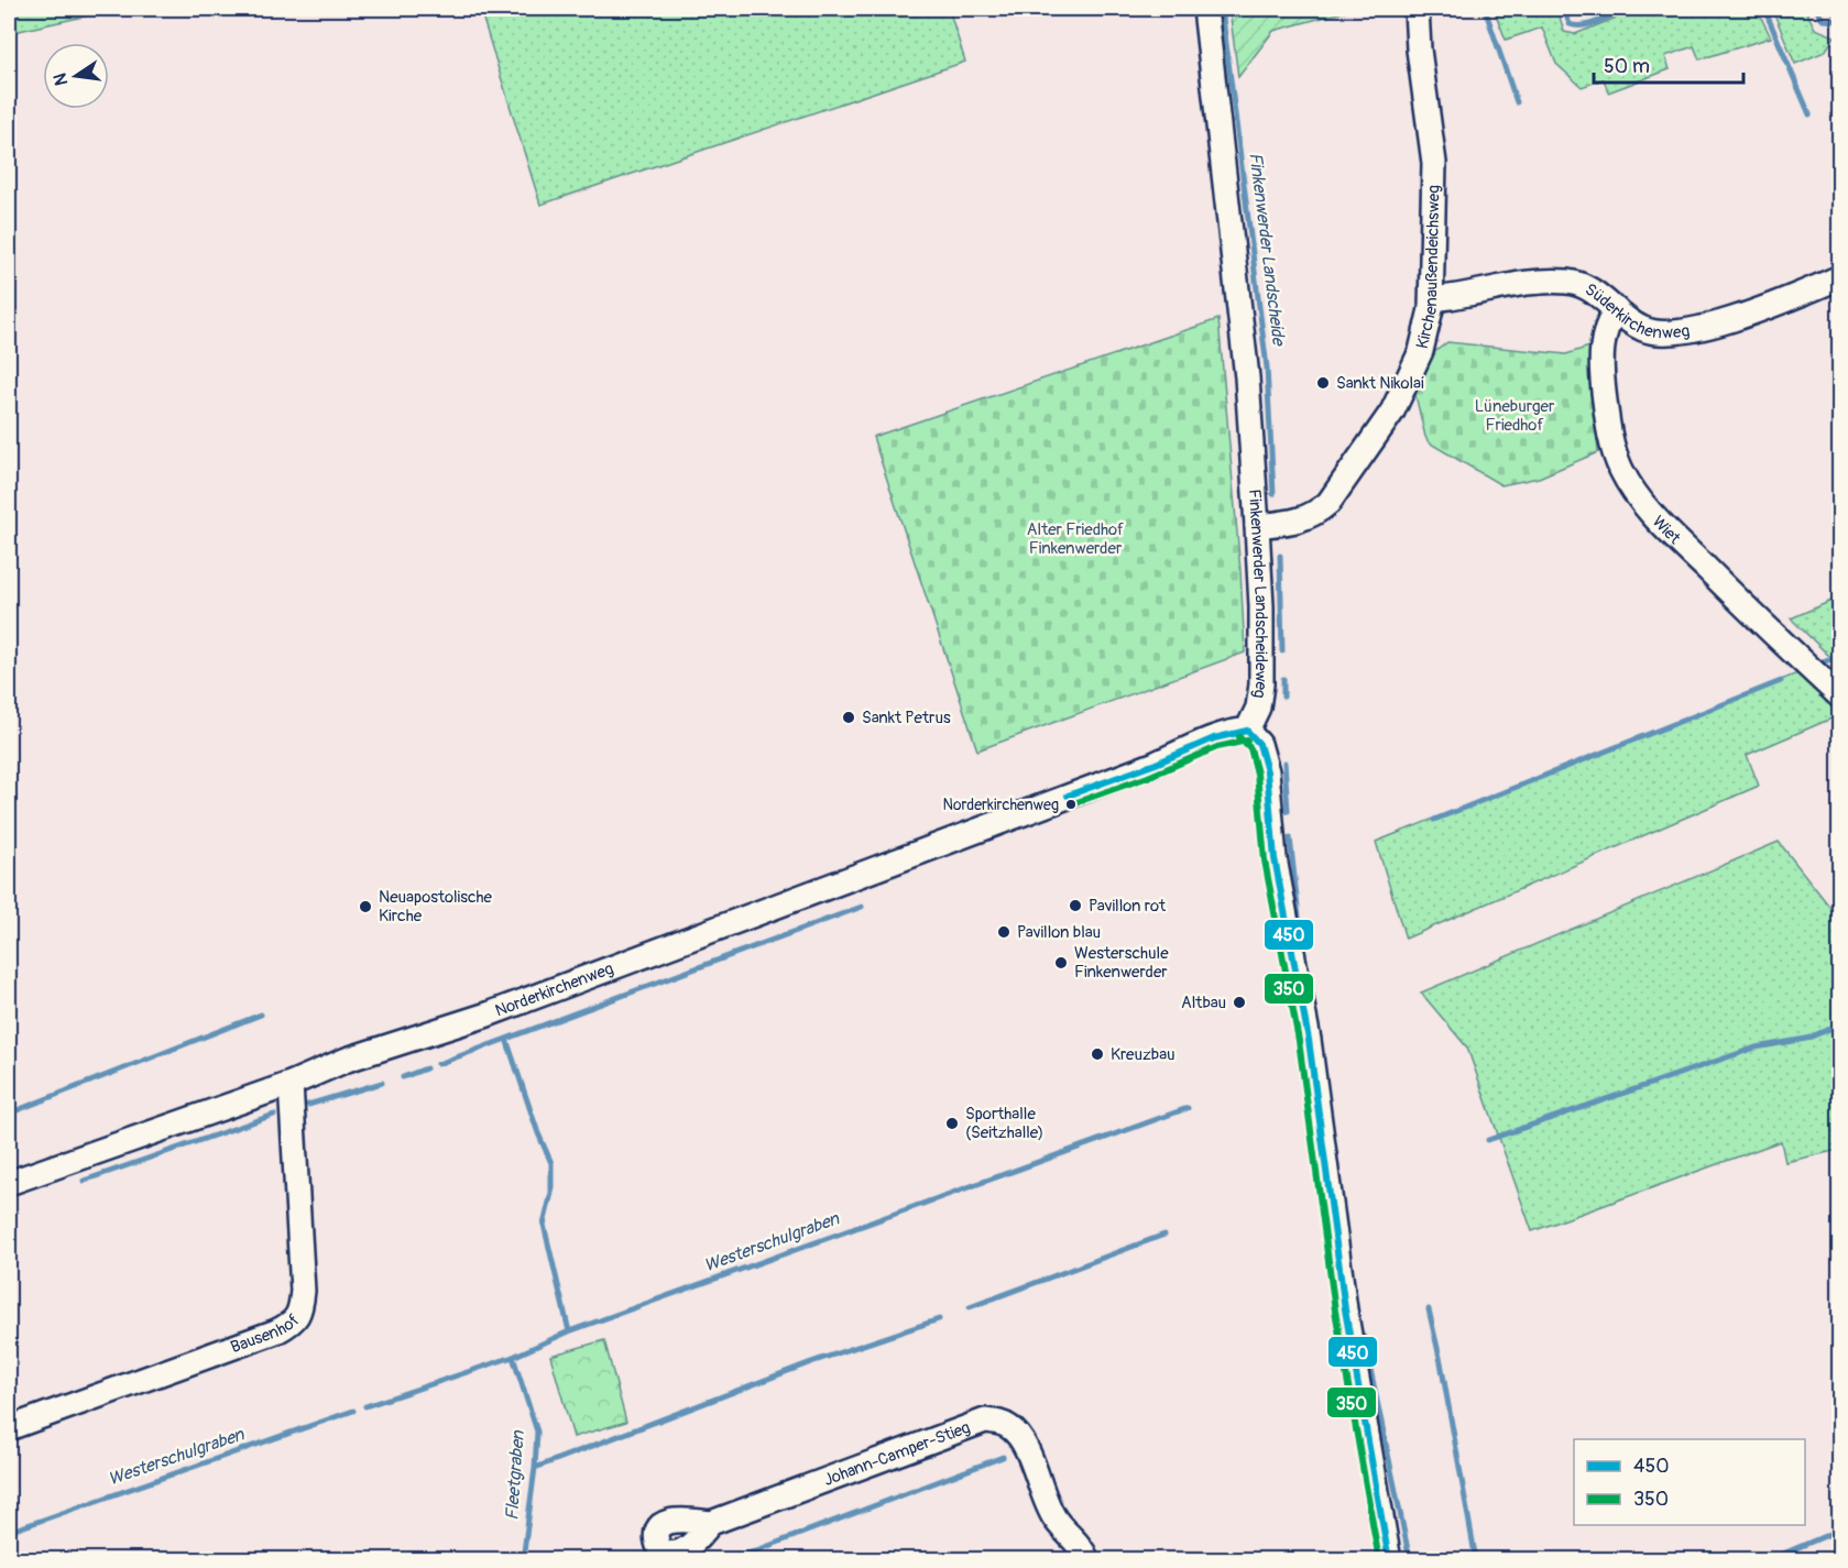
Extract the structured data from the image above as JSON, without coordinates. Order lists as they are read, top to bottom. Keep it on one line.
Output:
{"streets":{"street":["Kirchenaußendeichsweg","Süderkirchenweg","Wiet","Finkenwerder Landscheideweg","Norderkirchenweg","Bausenhof","Johann-Camper-Stieg"]},"crossings":[["Kirchenaußendeichsweg","Süderkirchenweg"],["Kirchenaußendeichsweg","Finkenwerder Landscheideweg"],["Süderkirchenweg","Wiet"],["Finkenwerder Landscheideweg","Norderkirchenweg"],["Norderkirchenweg","Bausenhof"]],"water":["Finkenwerder Landscheide","Westerschulgraben","Fleetgraben"],"parks":["Lüneburger Friedhof","Alter Friedhof Finkenwerder"],"places":["Sankt Nikolai","Sankt Petrus","Norderkirchenweg","Pavillon rot","Neuapostolische Kirche","Pavillon blau","Westerschule Finkenwerder","Altbau","Kreuzbau","Sporthalle (Seitzhalle)"],"lines":["transit line 450","transit line 350"],"legend":["450","350"],"scale_bar":"50 m","north":"left"}
